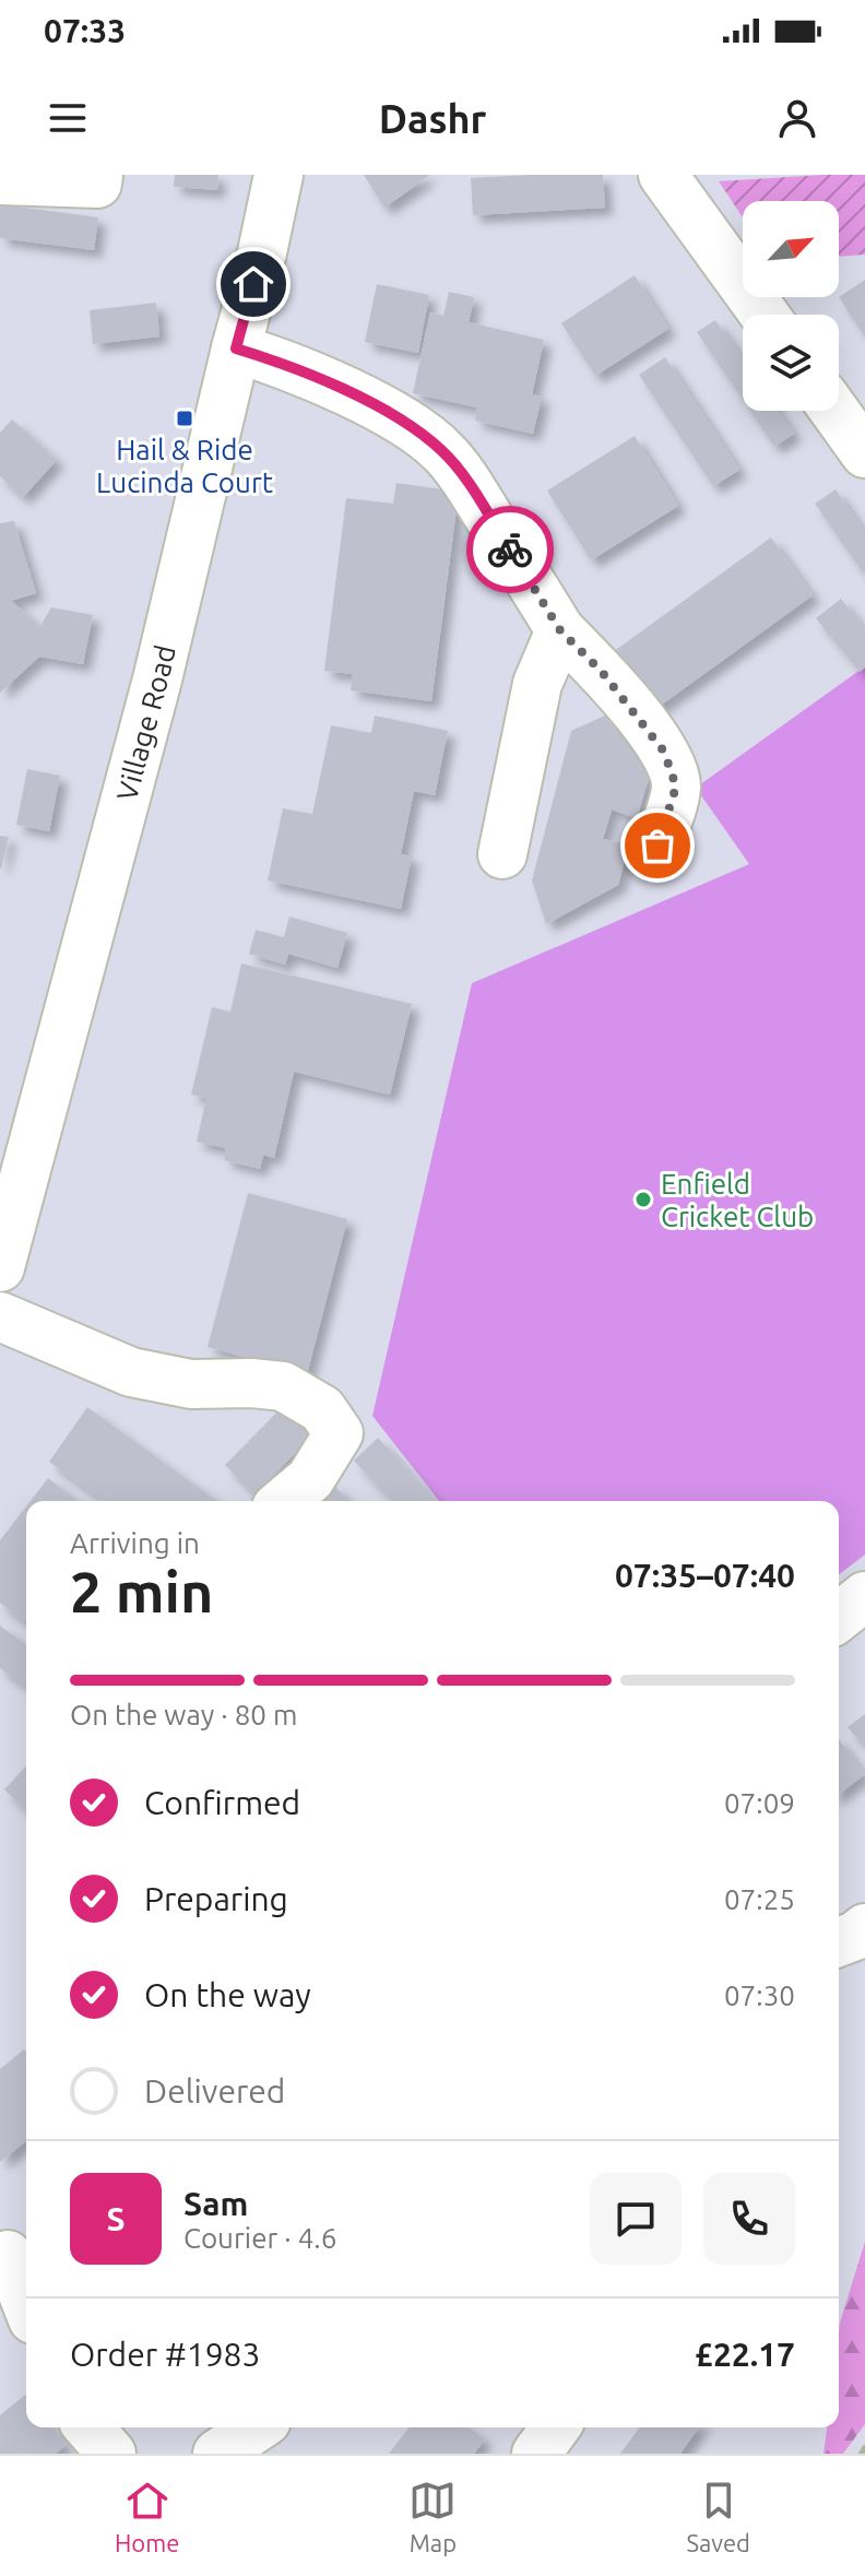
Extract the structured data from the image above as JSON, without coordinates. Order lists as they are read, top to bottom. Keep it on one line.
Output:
{"streets":{"street":["Village Road"]},"places":{"transit":["Hail & Ride Lucinda Court"],"other":["Enfield Cricket Club"]},"north":"top right","page":{"status":"07:33","header":"Dashr","heading":["2 min","Arriving in","07:35–07:40"],"panel":["Sam","Courier · 4.6","Order #1983","£22.17"],"bar":"On the way · 80 m","list":[["Confirmed","07:09"],["Preparing","07:25"],["On the way","07:30"],"Delivered"],"round":"S","tabs":["Home","Map","Saved"]}}
